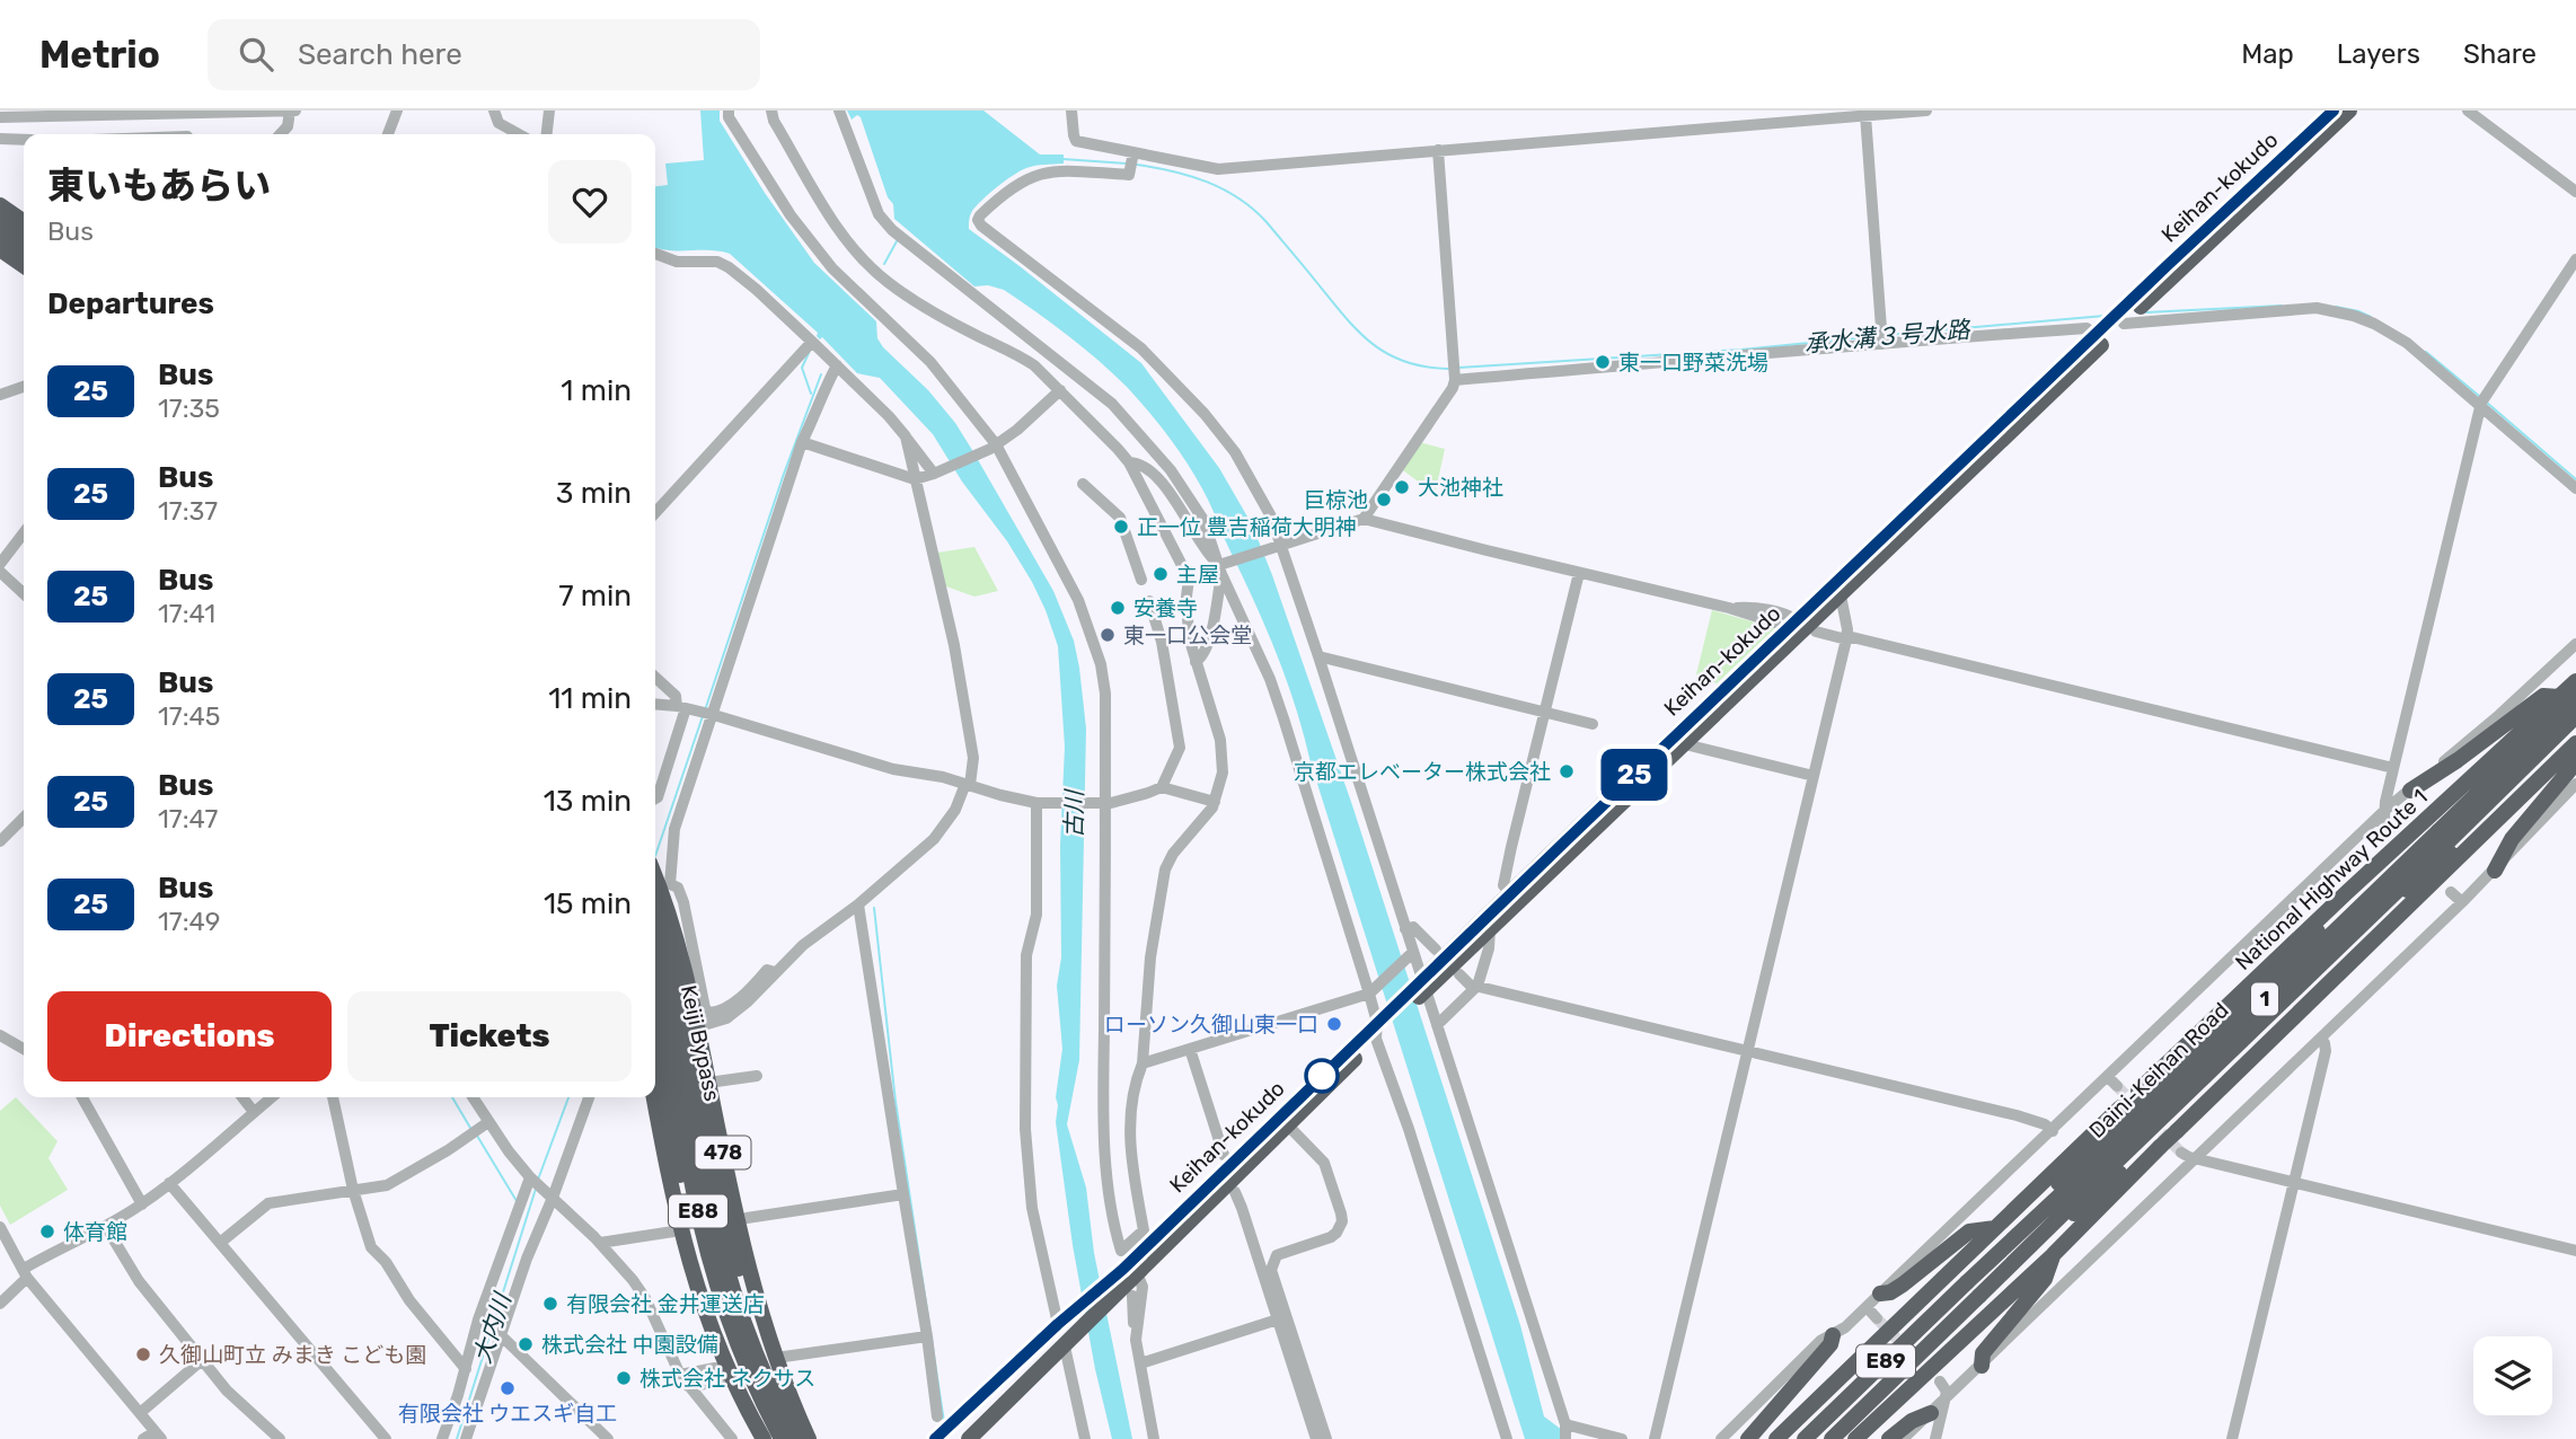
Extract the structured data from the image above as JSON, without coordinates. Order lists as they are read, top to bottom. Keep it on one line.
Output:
{"streets":{"highway":["Keihan-kokudo","National Highway Route 1","1","Keiji Bypass","Daini-Keihan Road","478","E88","E89"]},"water":["承水溝３号水路","古川","大内川"],"places":["東一口野菜洗場","大池神社","巨椋池","正一位 豊吉稲荷大明神","主屋","安養寺","東一口公会堂","京都エレベーター株式会社","ローソン久御山東一口","体育館","有限会社 金井運送店","株式会社 中園設備","久御山町立 みまき こども園","株式会社 ネクサス","有限会社 ウエスギ自工"],"lines":["bus line 25"],"page":{"header":"Metrio","search":"Search here","nav":["Map","Layers","Share"],"on_map":"25","heading":[["東いもあらい","Bus"],"Departures"],"list":[{"mark":"25","name":"Bus","note":"17:35","value":"1 min"},{"mark":"25","name":"Bus","note":"17:37","value":"3 min"},{"mark":"25","name":"Bus","note":"17:41","value":"7 min"},{"mark":"25","name":"Bus","note":"17:45","value":"11 min"},{"mark":"25","name":"Bus","note":"17:47","value":"13 min"},{"mark":"25","name":"Bus","note":"17:49","value":"15 min"}],"buttons":["Directions","Tickets"]}}
